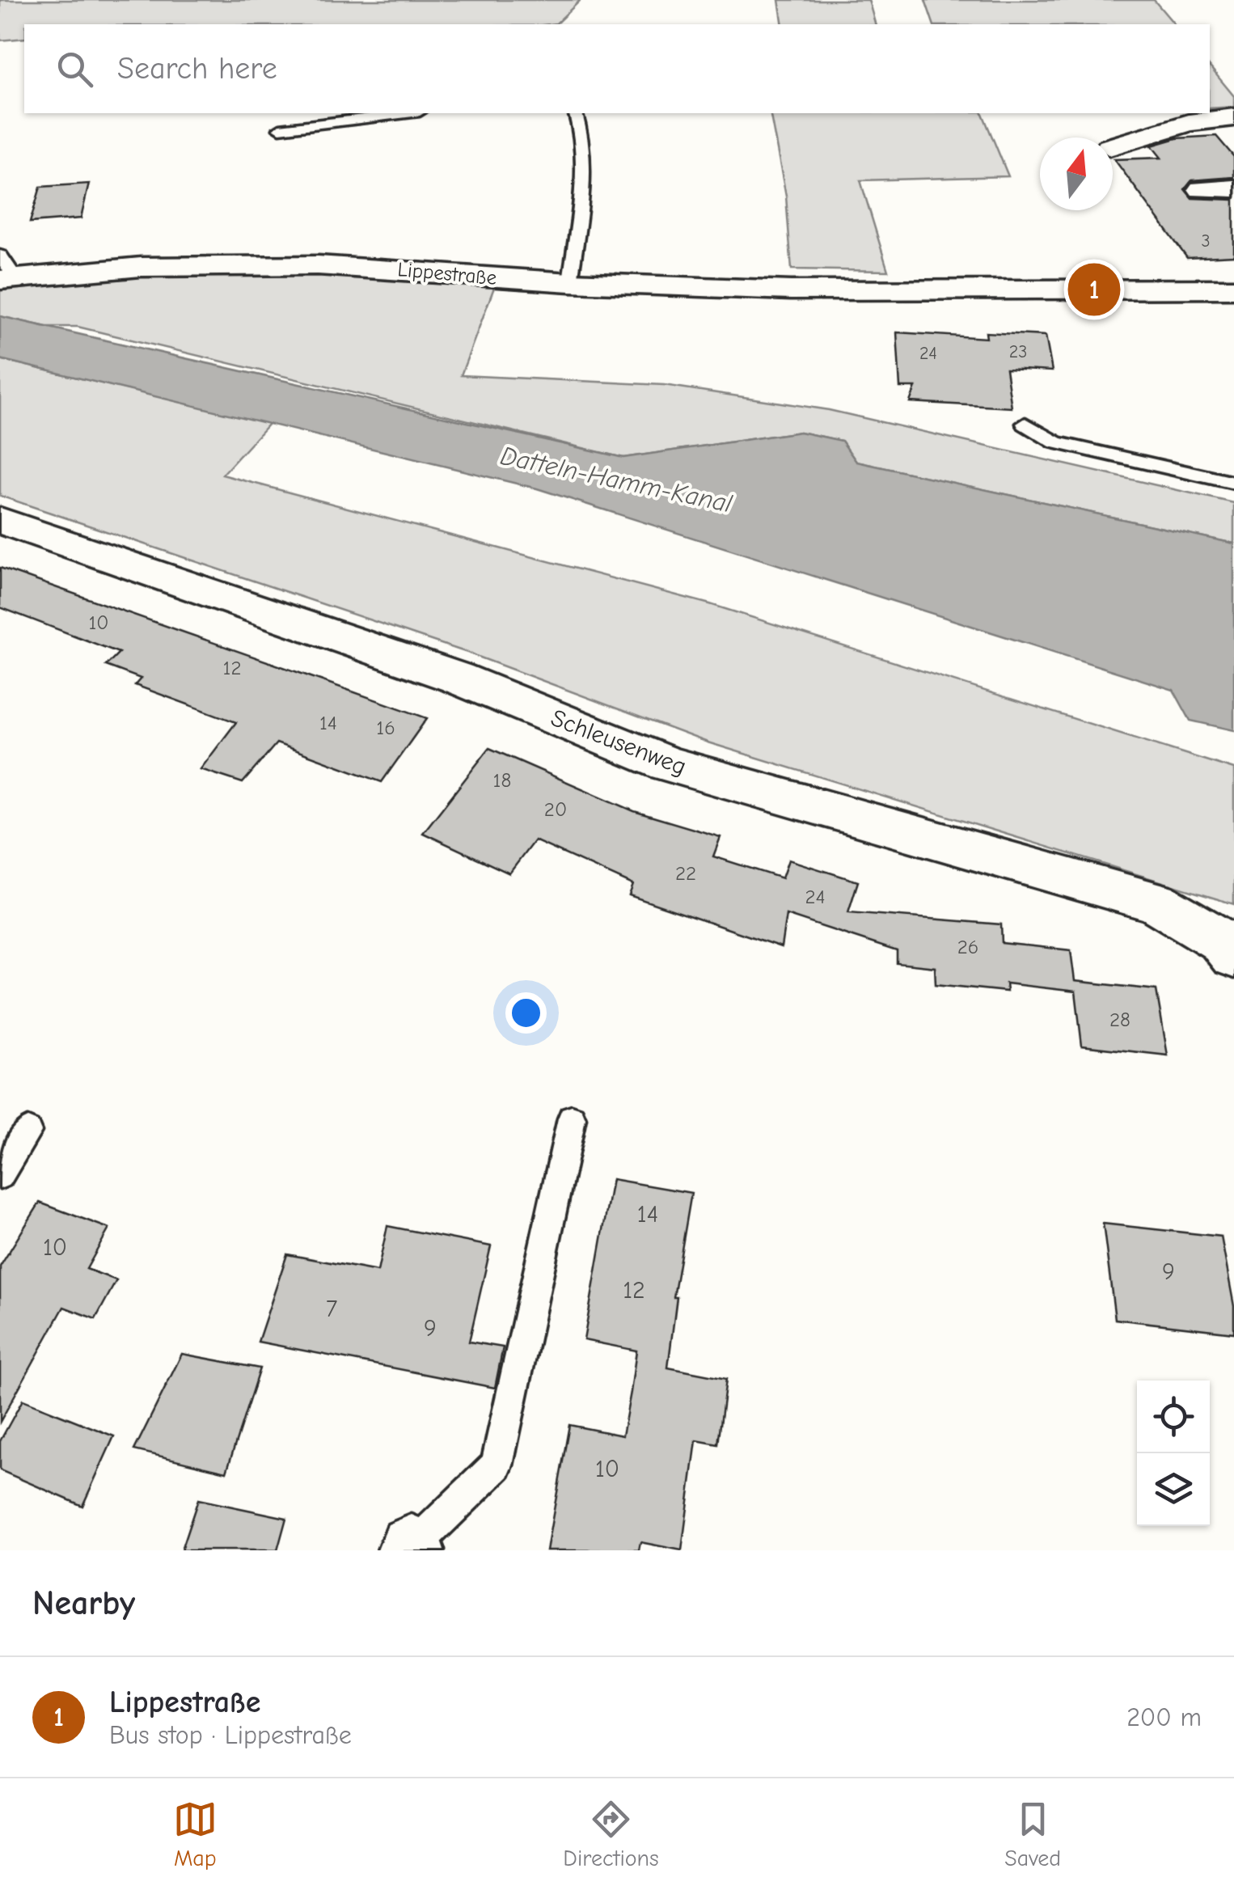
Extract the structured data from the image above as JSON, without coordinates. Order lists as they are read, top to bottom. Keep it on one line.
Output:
{"streets":{"main road":["Lippestraße","Schleusenweg"]},"water":["Datteln-Hamm-Kanal"],"house_numbers":["3","23","24","10","12","14","16","18","20","22","24","26","28","14","10","9","12","7","9","10"],"north":"top","page":{"search":"Search here","pins":"1","heading":"Nearby","list":[{"mark":"1","name":"Lippestraße","note":"Bus stop · Lippestraße","value":"200 m"}],"nav":["Map","Directions","Saved"]}}
